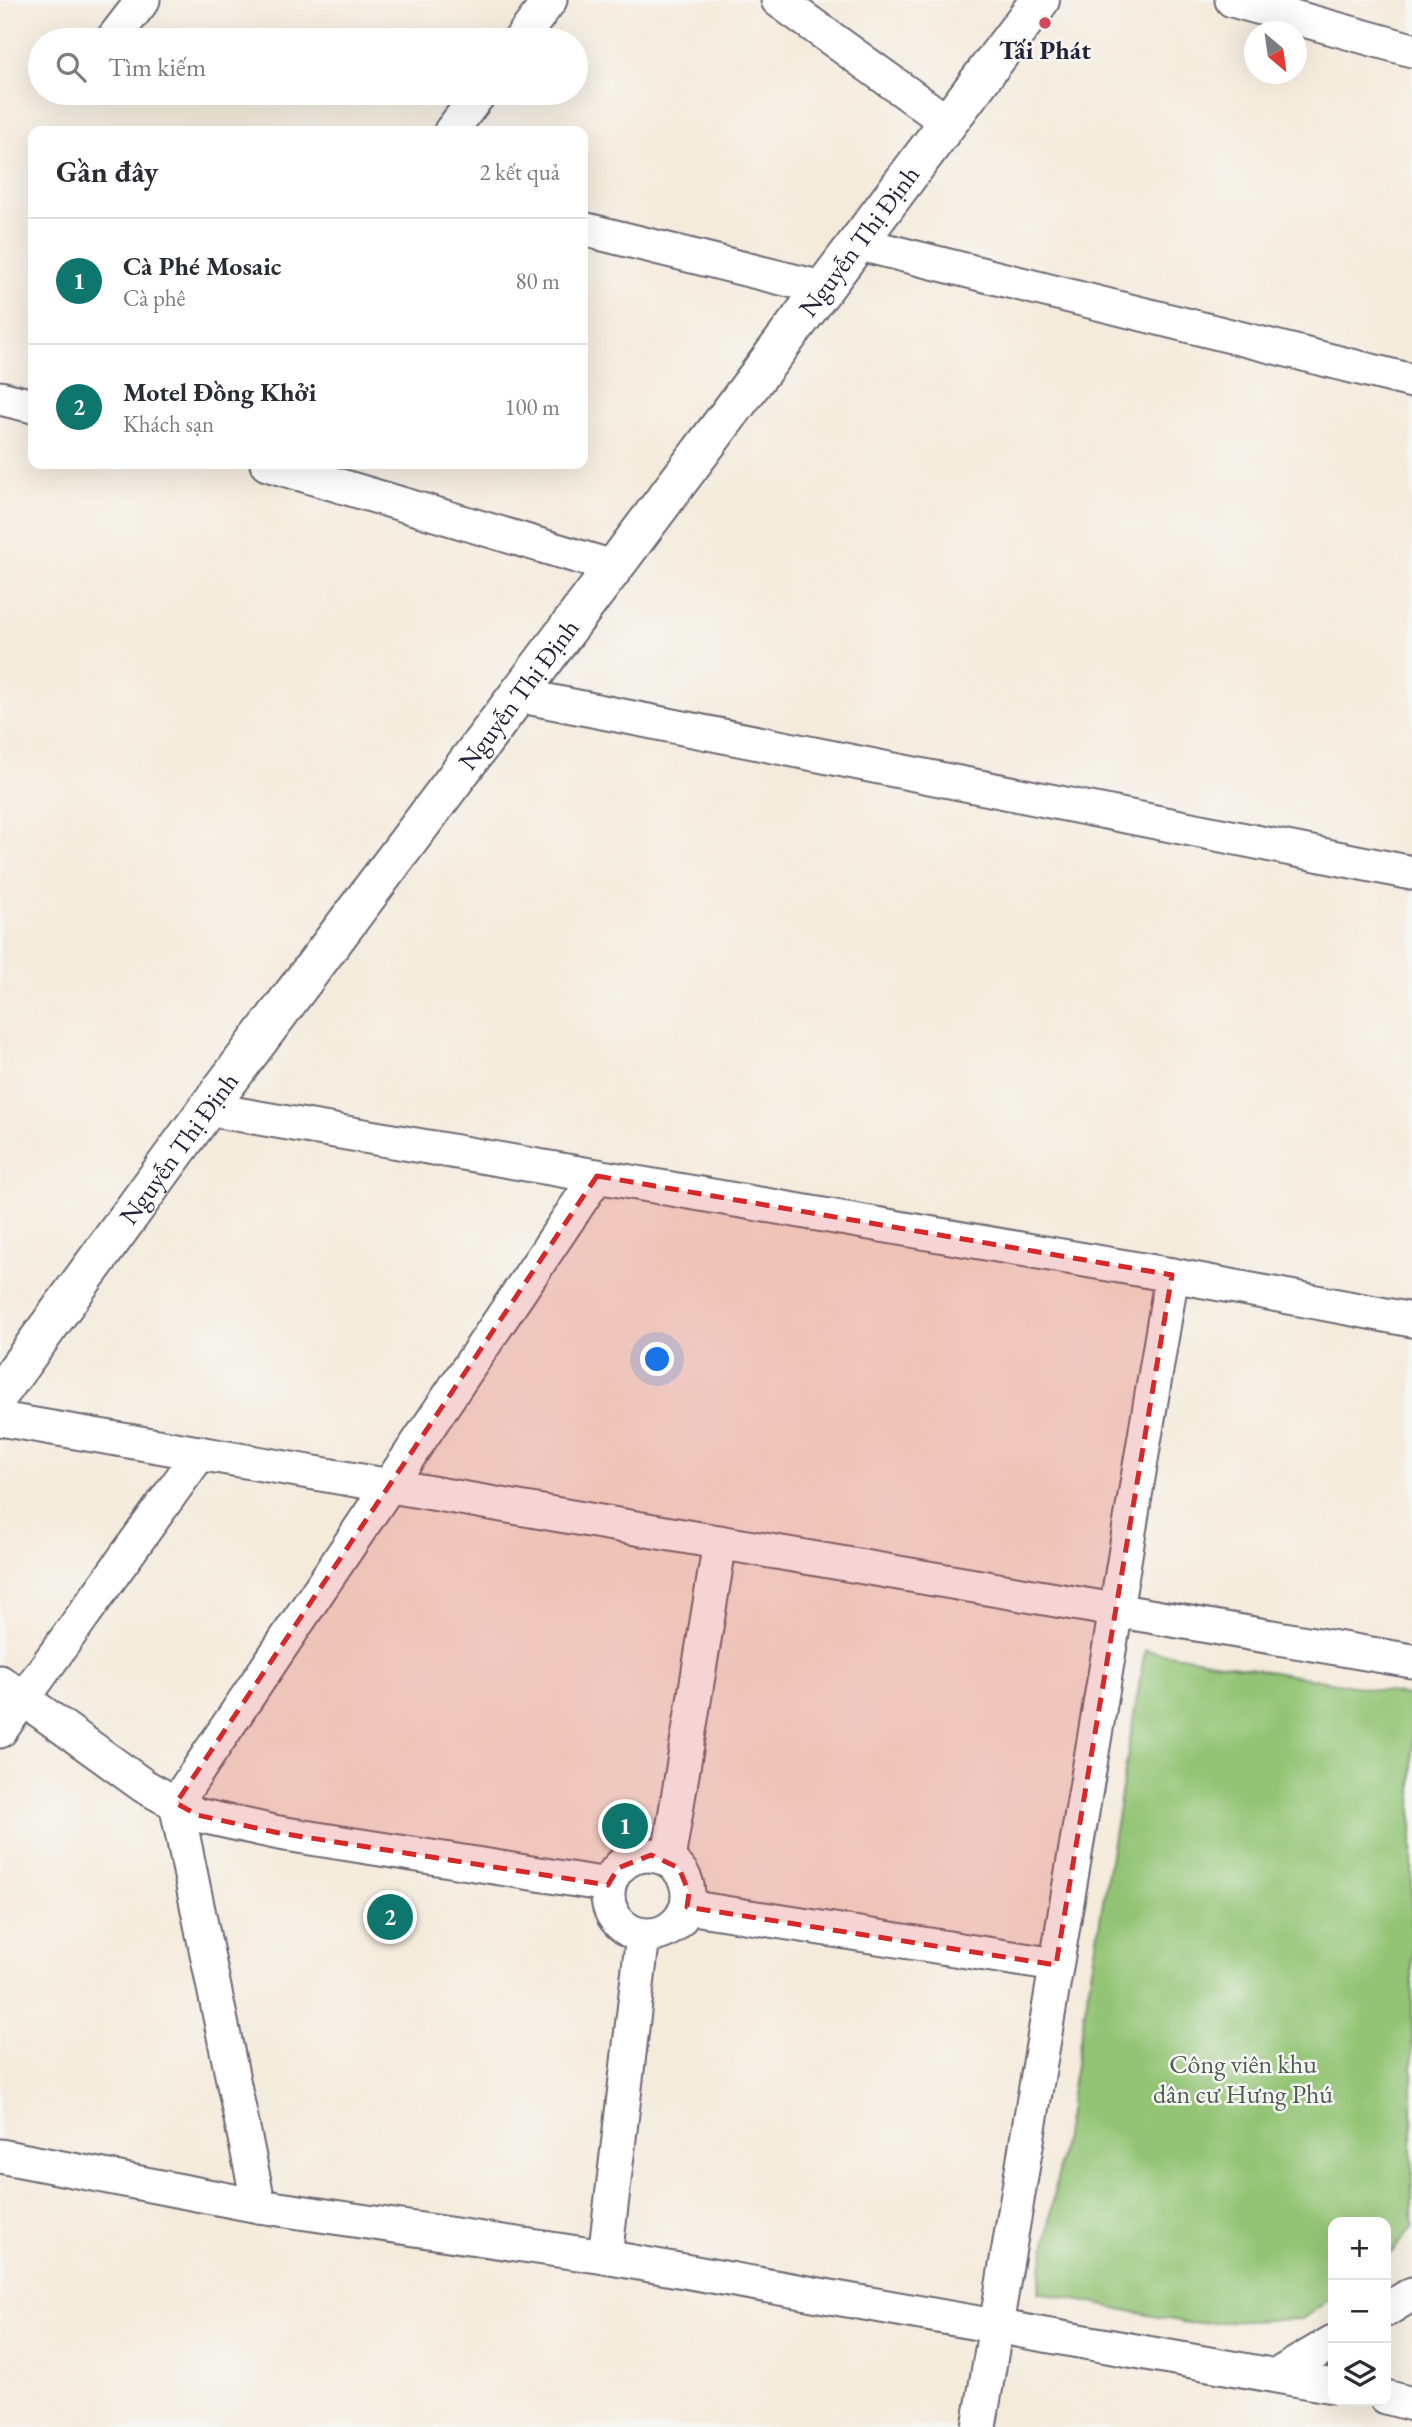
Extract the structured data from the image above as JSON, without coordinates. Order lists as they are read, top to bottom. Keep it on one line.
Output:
{"streets":{"main road":["Nguyễn Thị Định"]},"parks":["Công viên khu dân cư Hưng Phú"],"places":["Tấi Phát"],"north":"bottom right","page":{"search":"Tìm kiếm","heading":["Gần đây","2 kết quả"],"list":[{"mark":"1","name":"Cà Phé Mosaic","note":"Cà phê","value":"80 m"},{"mark":"2","name":"Motel Đồng Khởi","note":"Khách sạn","value":"100 m"}],"pins":["1","2"],"map_buttons":["+","−"]}}
